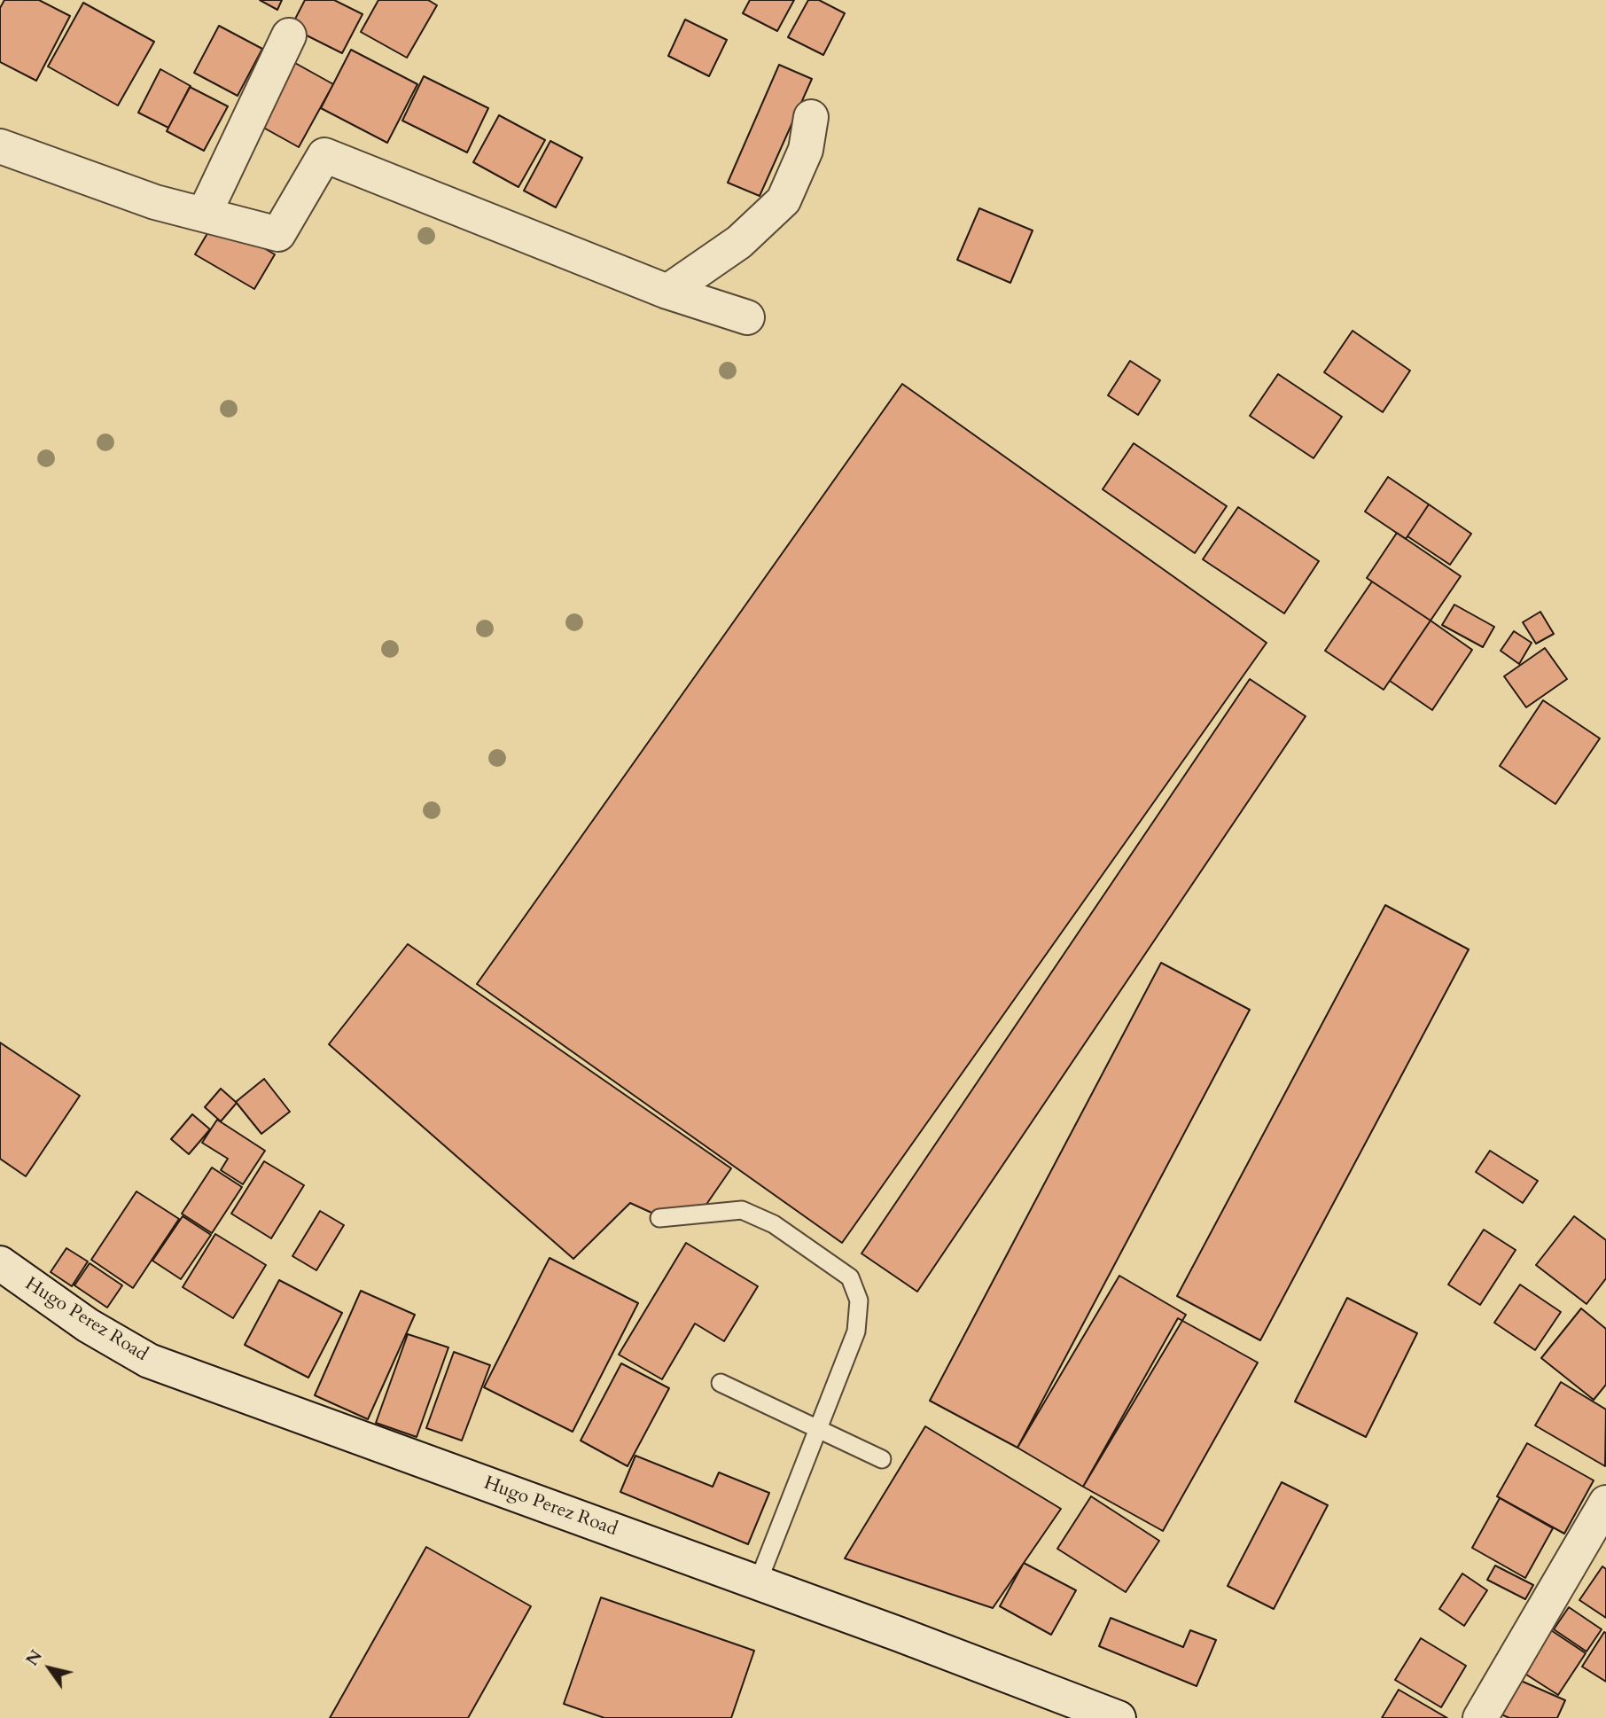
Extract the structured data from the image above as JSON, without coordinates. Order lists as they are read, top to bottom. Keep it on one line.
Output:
{"streets":{"street":["Hugo Perez Road"]},"north":"top left"}
